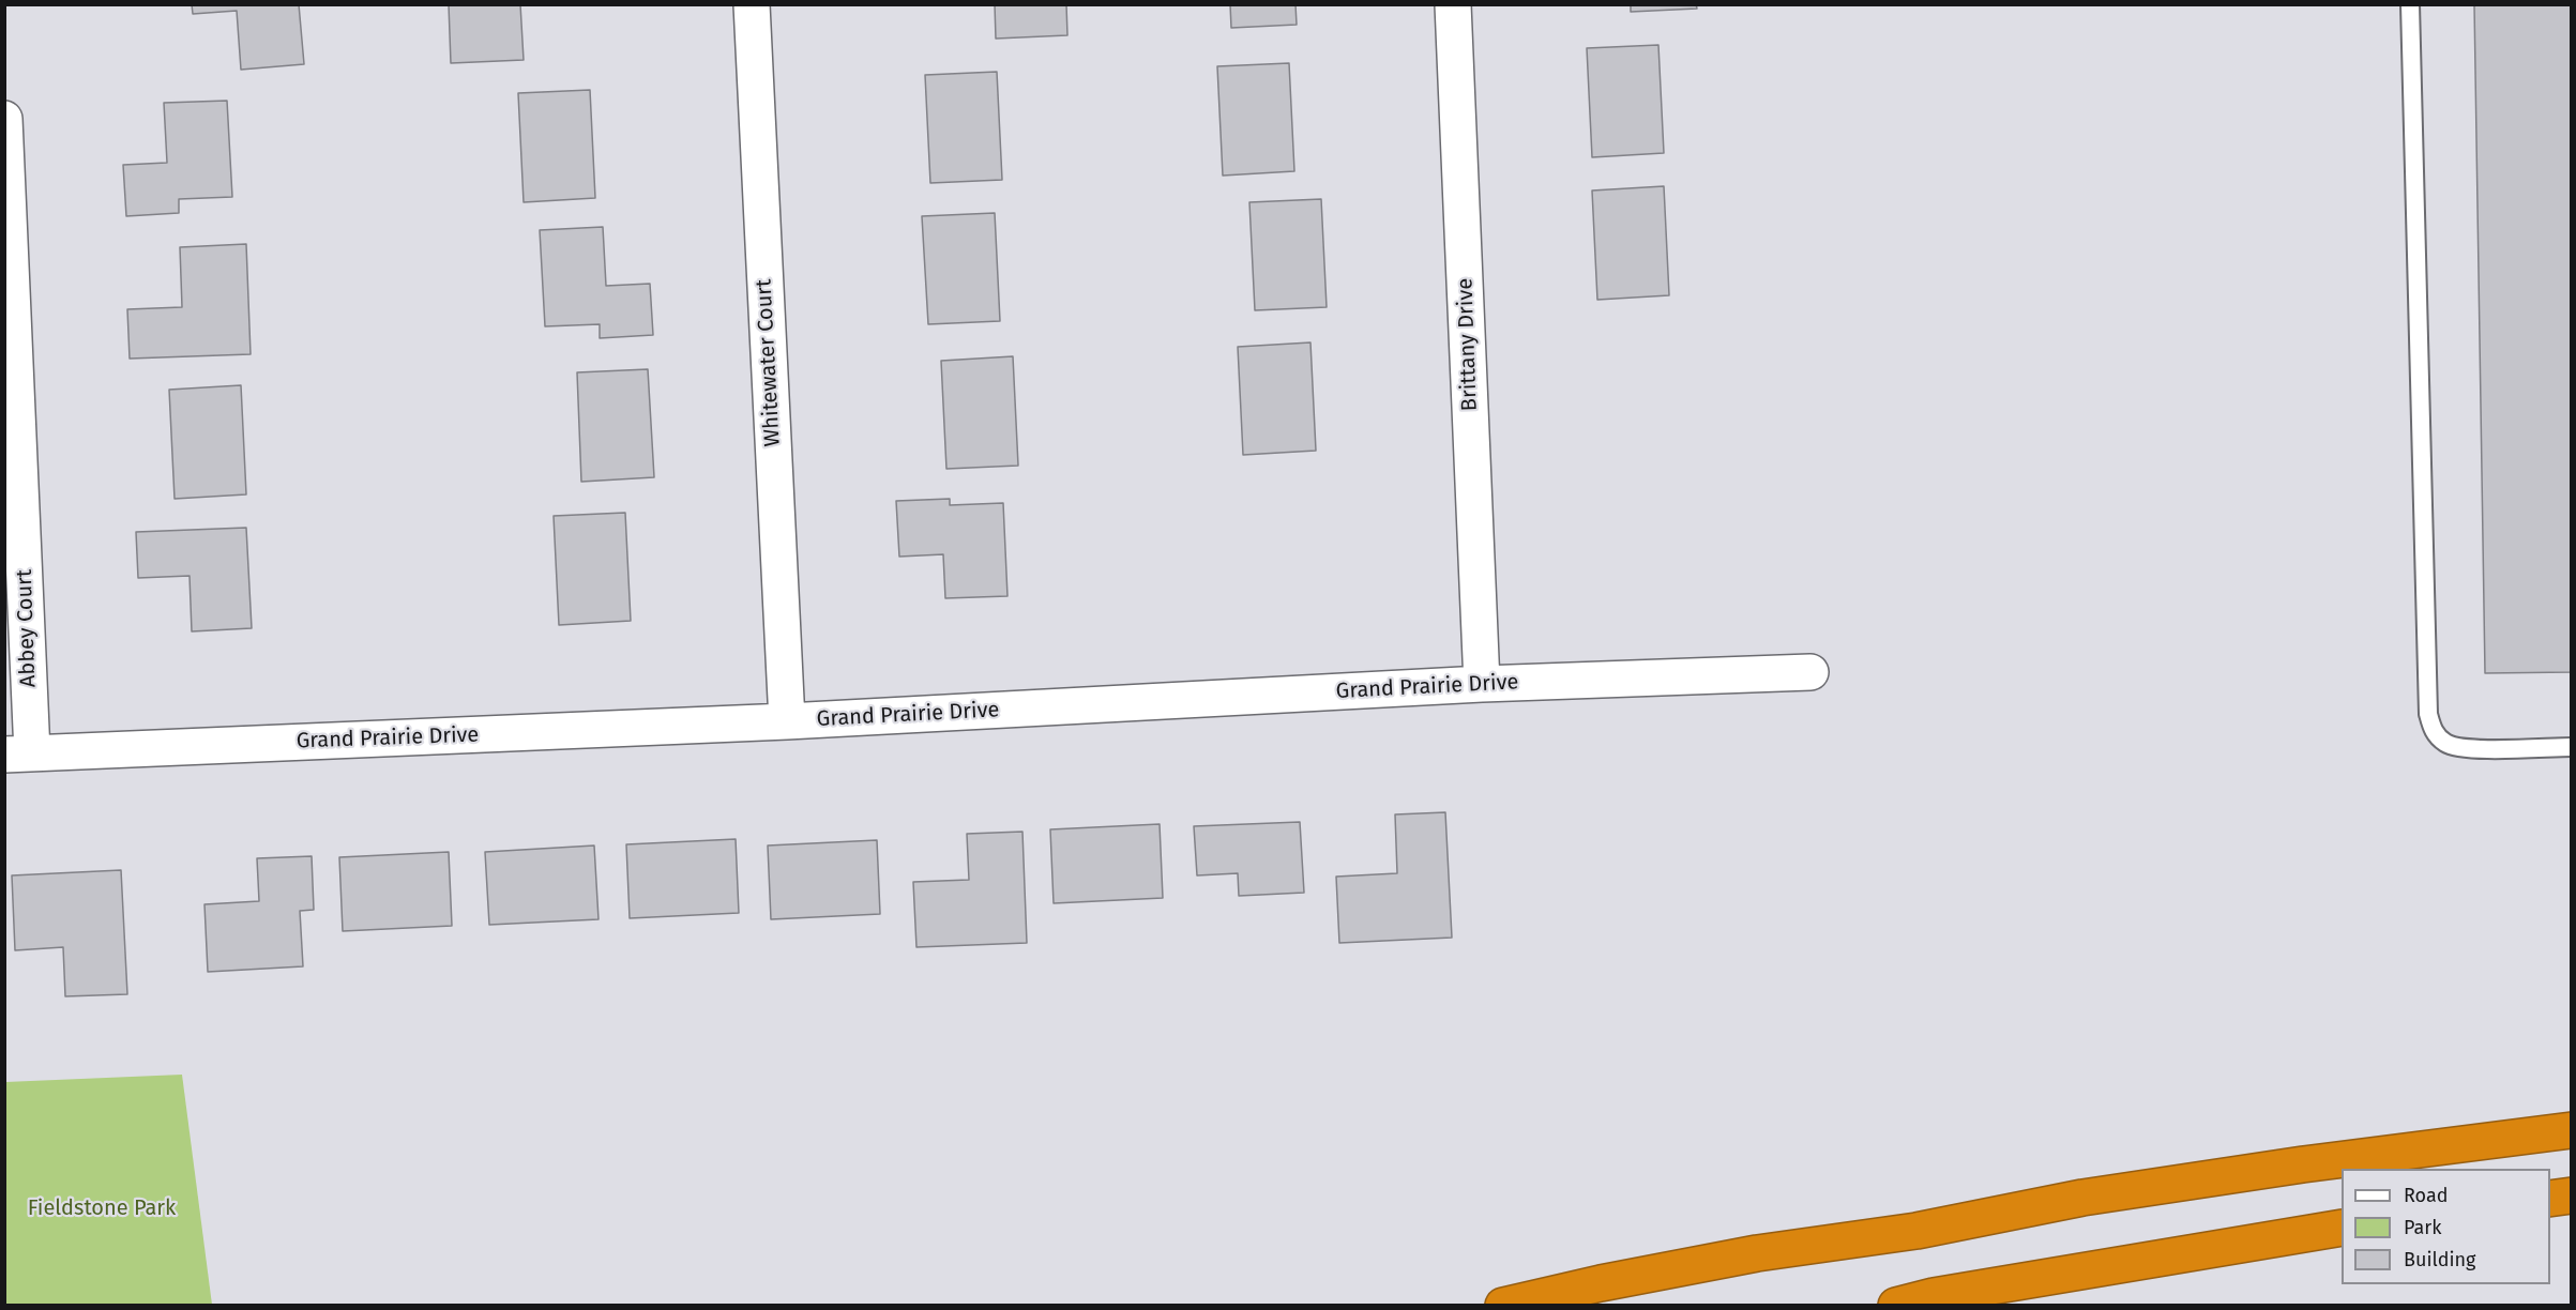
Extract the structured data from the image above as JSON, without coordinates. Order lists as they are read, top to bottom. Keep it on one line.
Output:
{"streets":{"street":["Brittany Drive","Whitewater Court","Abbey Court","Grand Prairie Drive"]},"crossings":[["Brittany Drive","Grand Prairie Drive"],["Whitewater Court","Grand Prairie Drive"],["Abbey Court","Grand Prairie Drive"]],"parks":["Fieldstone Park"],"legend":["Road","Park","Building"]}
